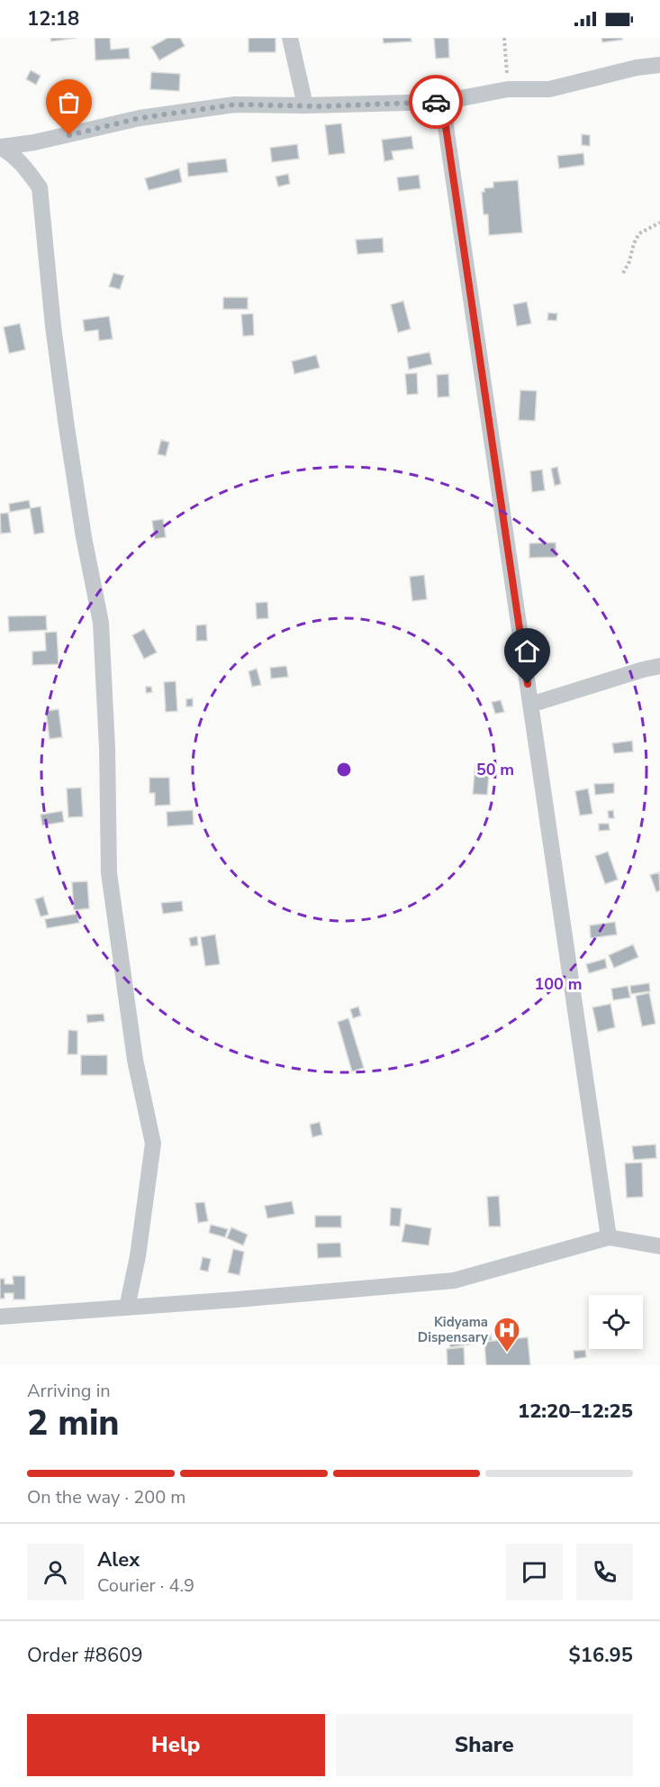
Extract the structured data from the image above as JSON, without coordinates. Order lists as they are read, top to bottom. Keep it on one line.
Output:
{"places":{"hospital":["Kidyama Dispensary"]},"page":{"status":"12:18","heading":["2 min","Arriving in","12:20–12:25"],"panel":["Alex","Courier · 4.9","Order #8609","$16.95"],"bar":"On the way · 200 m","buttons":["Help","Share"]},"rings":["50 m","100 m"]}
